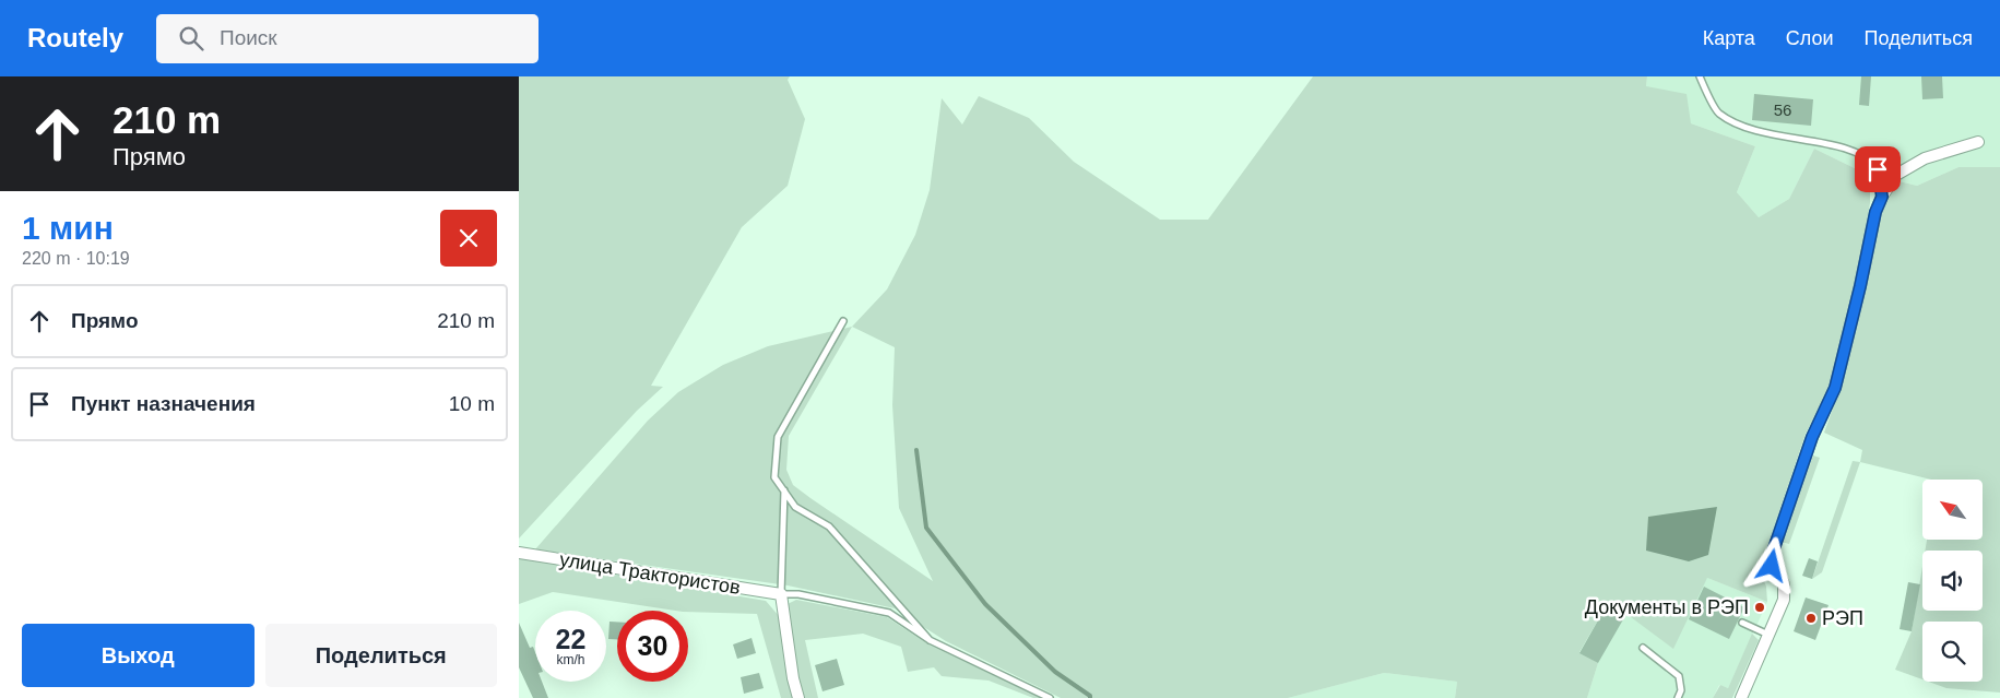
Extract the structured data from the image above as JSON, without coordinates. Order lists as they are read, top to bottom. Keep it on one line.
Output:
{"streets":{"street":["улица Трактористов"]},"places":["Документы в РЭП","РЭП"],"house_numbers":["56"],"north":"top left","page":{"header":"Routely","search":"Поиск","nav":["Карта","Слои","Поделиться"],"turn":["210 m","Прямо"],"heading":["1 мин","220 m · 10:19"],"list":[{"name":"Прямо","value":"210 m"},{"name":"Пункт назначения","value":"10 m"}],"speed":"22 km/h","limit":"30","buttons":["Выход","Поделиться"]}}
